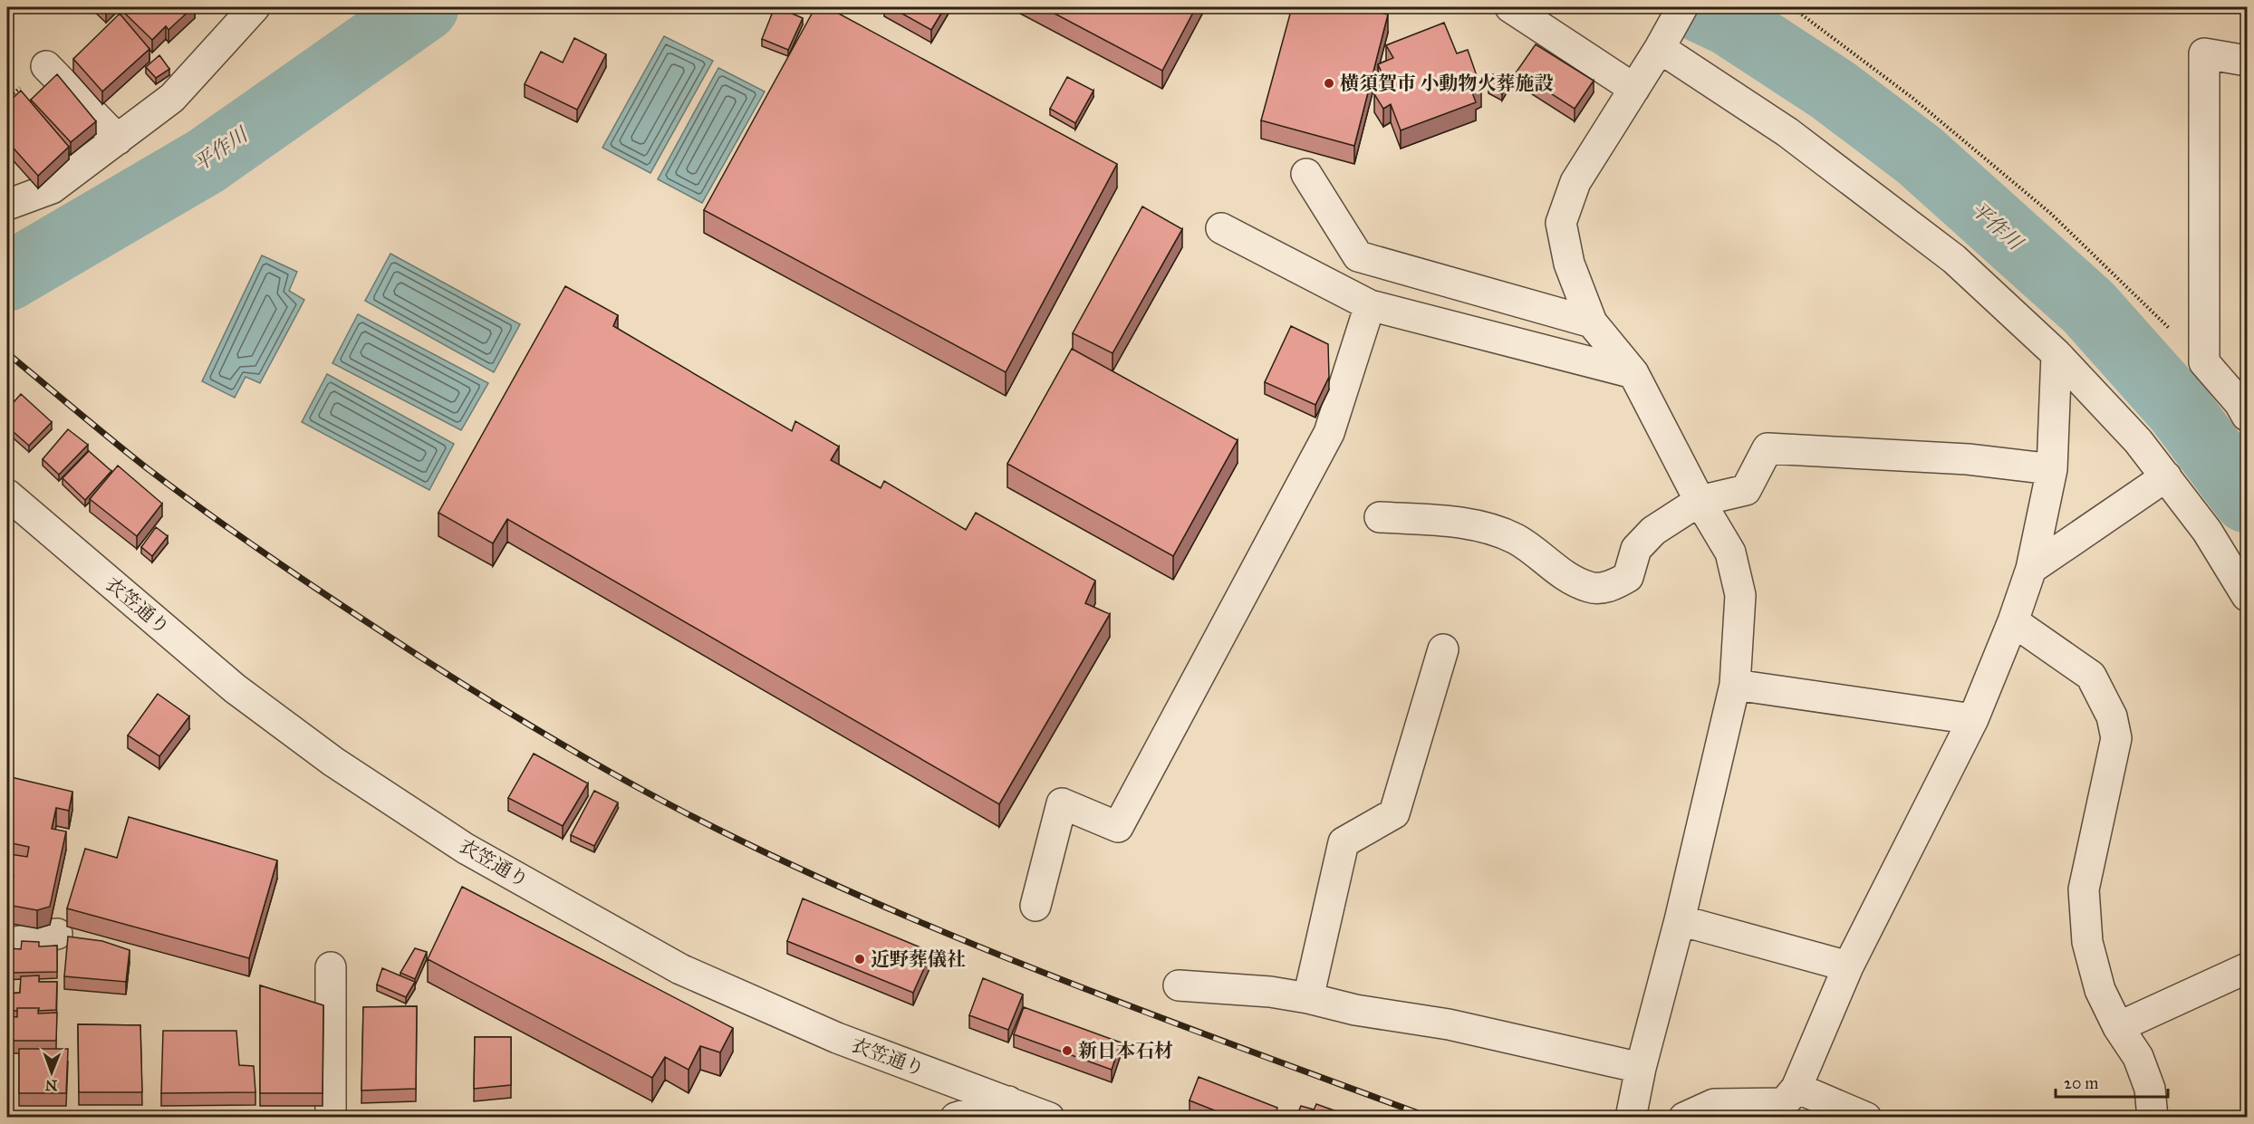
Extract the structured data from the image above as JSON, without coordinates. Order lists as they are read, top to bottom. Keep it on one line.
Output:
{"streets":{"street":["衣笠通り"]},"water":["平作川"],"places":["横須賀市 小動物火葬施設","近野葬儀社","新日本石材"],"scale_bar":"20 m","north":"bottom"}
